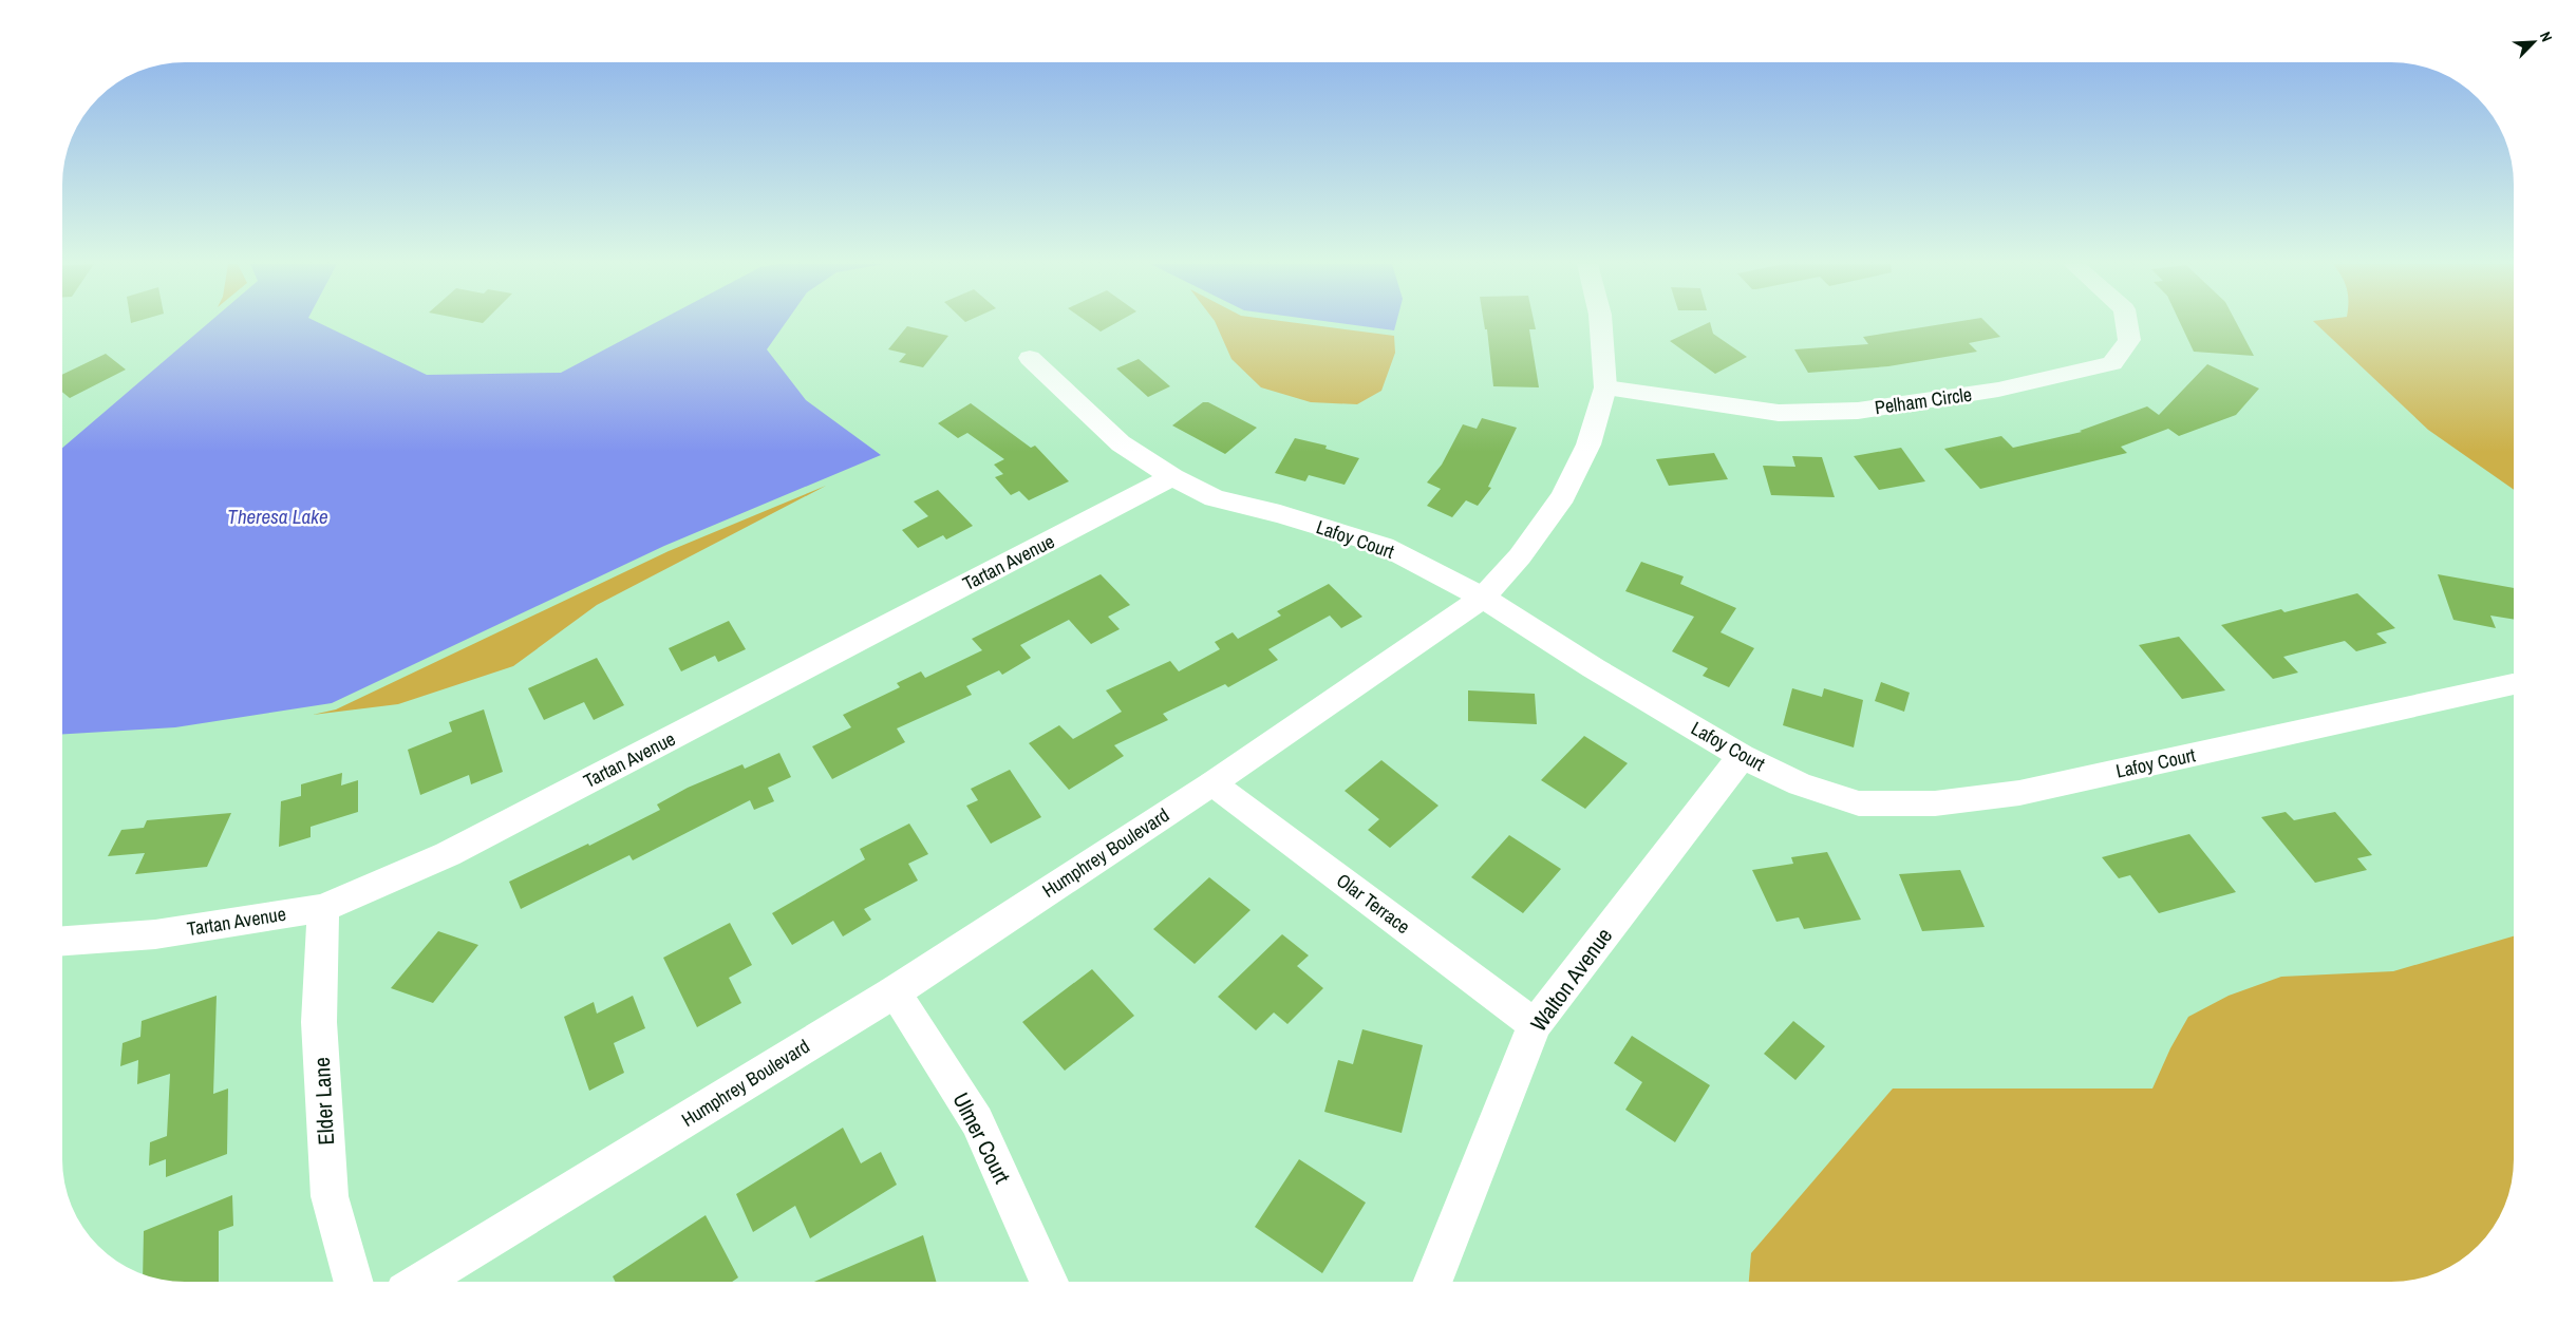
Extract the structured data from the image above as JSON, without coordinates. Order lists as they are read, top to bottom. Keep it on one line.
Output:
{"streets":{"street":["Pelham Circle","Lafoy Court","Tartan Avenue","Humphrey Boulevard","Olar Terrace","Walton Avenue","Elder Lane","Ulmer Court"]},"crossings":[["Pelham Circle","Humphrey Boulevard"],["Lafoy Court","Tartan Avenue"],["Lafoy Court","Humphrey Boulevard"],["Lafoy Court","Walton Avenue"],["Tartan Avenue","Elder Lane"],["Humphrey Boulevard","Olar Terrace"],["Humphrey Boulevard","Ulmer Court"],["Olar Terrace","Walton Avenue"]],"water":["Theresa Lake"],"north":"top right"}
